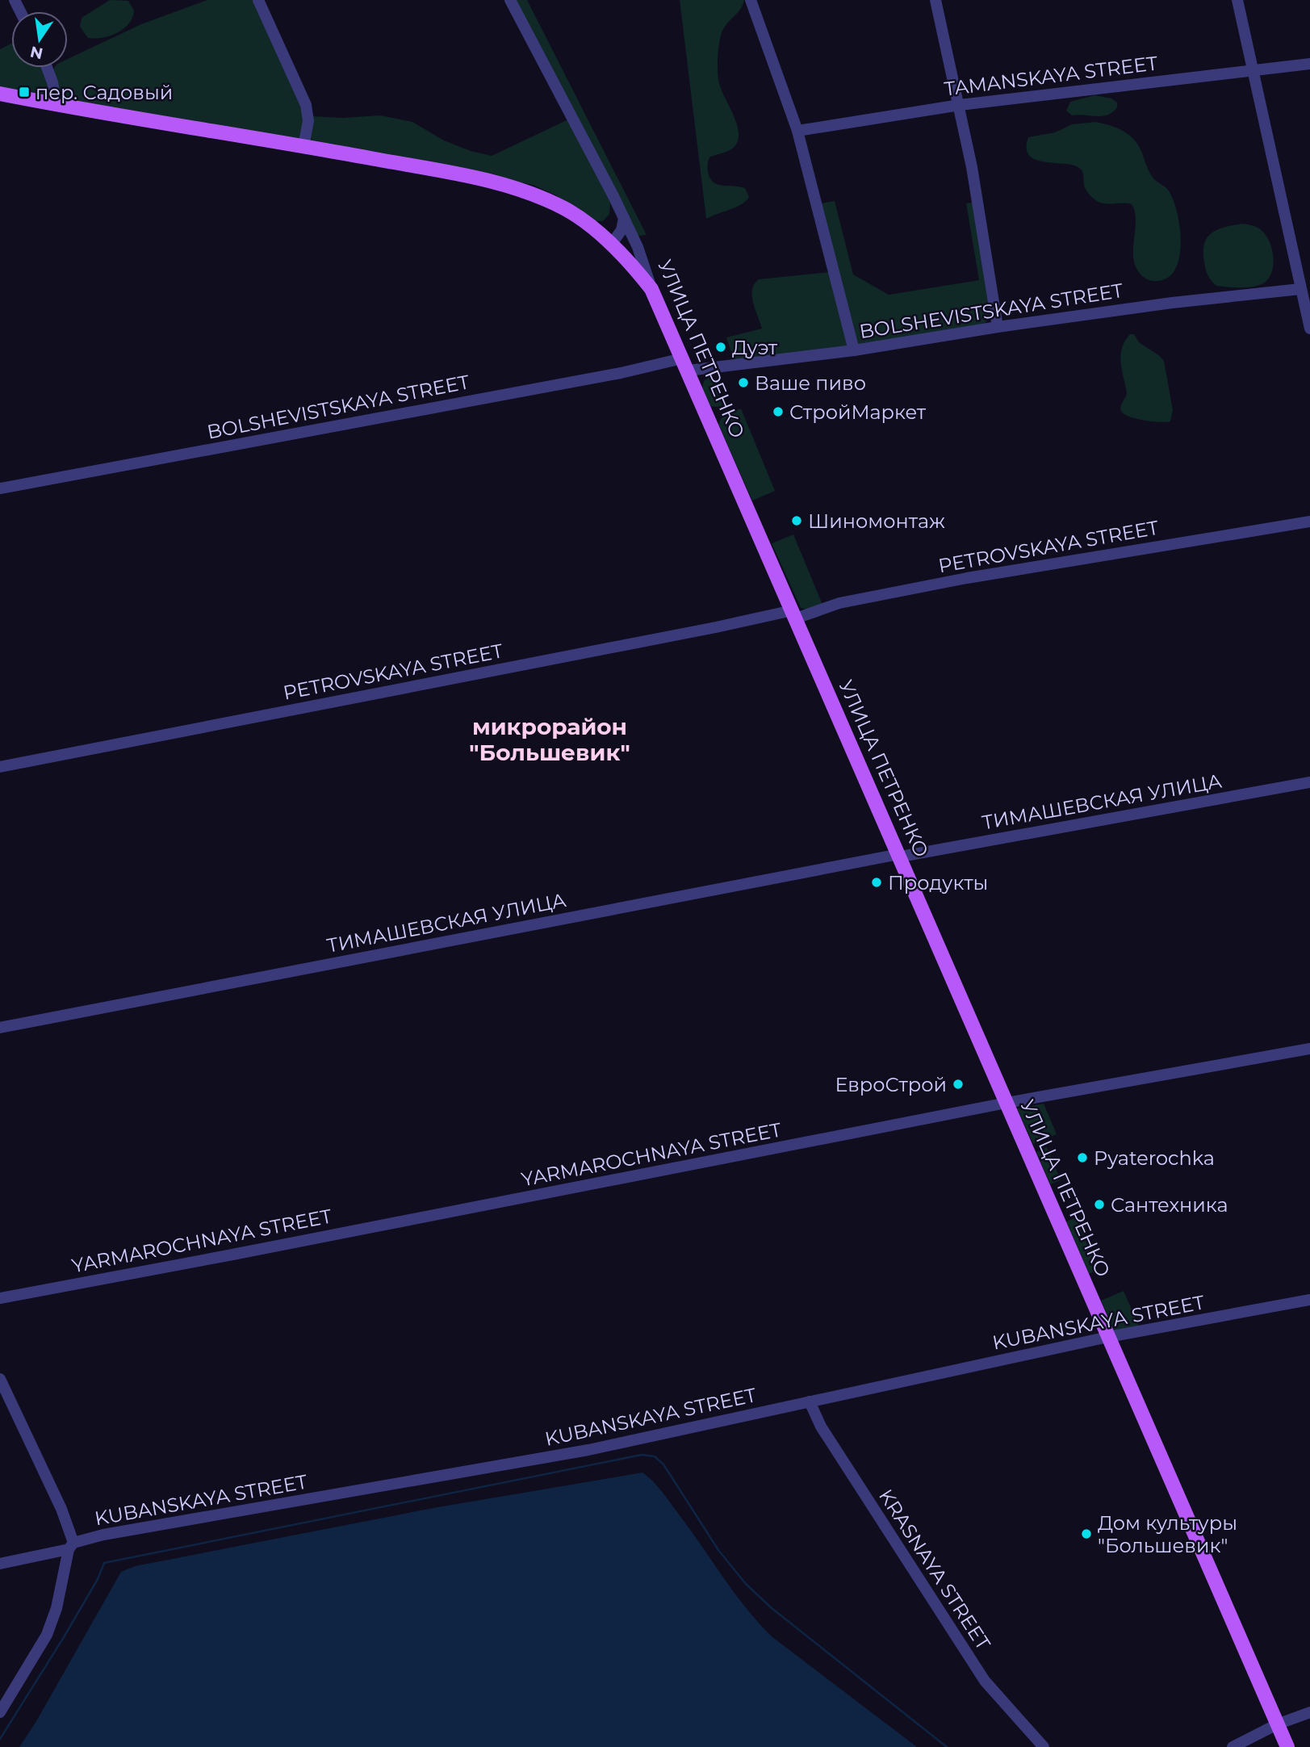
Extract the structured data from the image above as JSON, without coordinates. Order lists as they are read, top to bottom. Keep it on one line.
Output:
{"streets":{"main road":["УЛИЦА ПЕТРЕНКО"],"street":["TAMANSKAYA STREET","BOLSHEVISTSKAYA STREET","PETROVSKAYA STREET","ТИМАШЕВСКАЯ УЛИЦА","YARMAROCHNAYA STREET","KUBANSKAYA STREET","KRASNAYA STREET"]},"crossings":[["BOLSHEVISTSKAYA STREET","УЛИЦА ПЕТРЕНКО"],["УЛИЦА ПЕТРЕНКО","PETROVSKAYA STREET"],["УЛИЦА ПЕТРЕНКО","ТИМАШЕВСКАЯ УЛИЦА"],["УЛИЦА ПЕТРЕНКО","YARMAROCHNAYA STREET"],["УЛИЦА ПЕТРЕНКО","KUBANSKAYA STREET"],["KUBANSKAYA STREET","KRASNAYA STREET"]],"districts":["микрорайон \"Большевик\""],"places":{"transit":["пер. Садовый"],"other":["Дуэт","Ваше пиво","СтройМаркет","Шиномонтаж","Продукты","ЕвроСтрой","Pyaterochka","Сантехника","Дом культуры \"Большевик\""]},"north":"bottom"}
